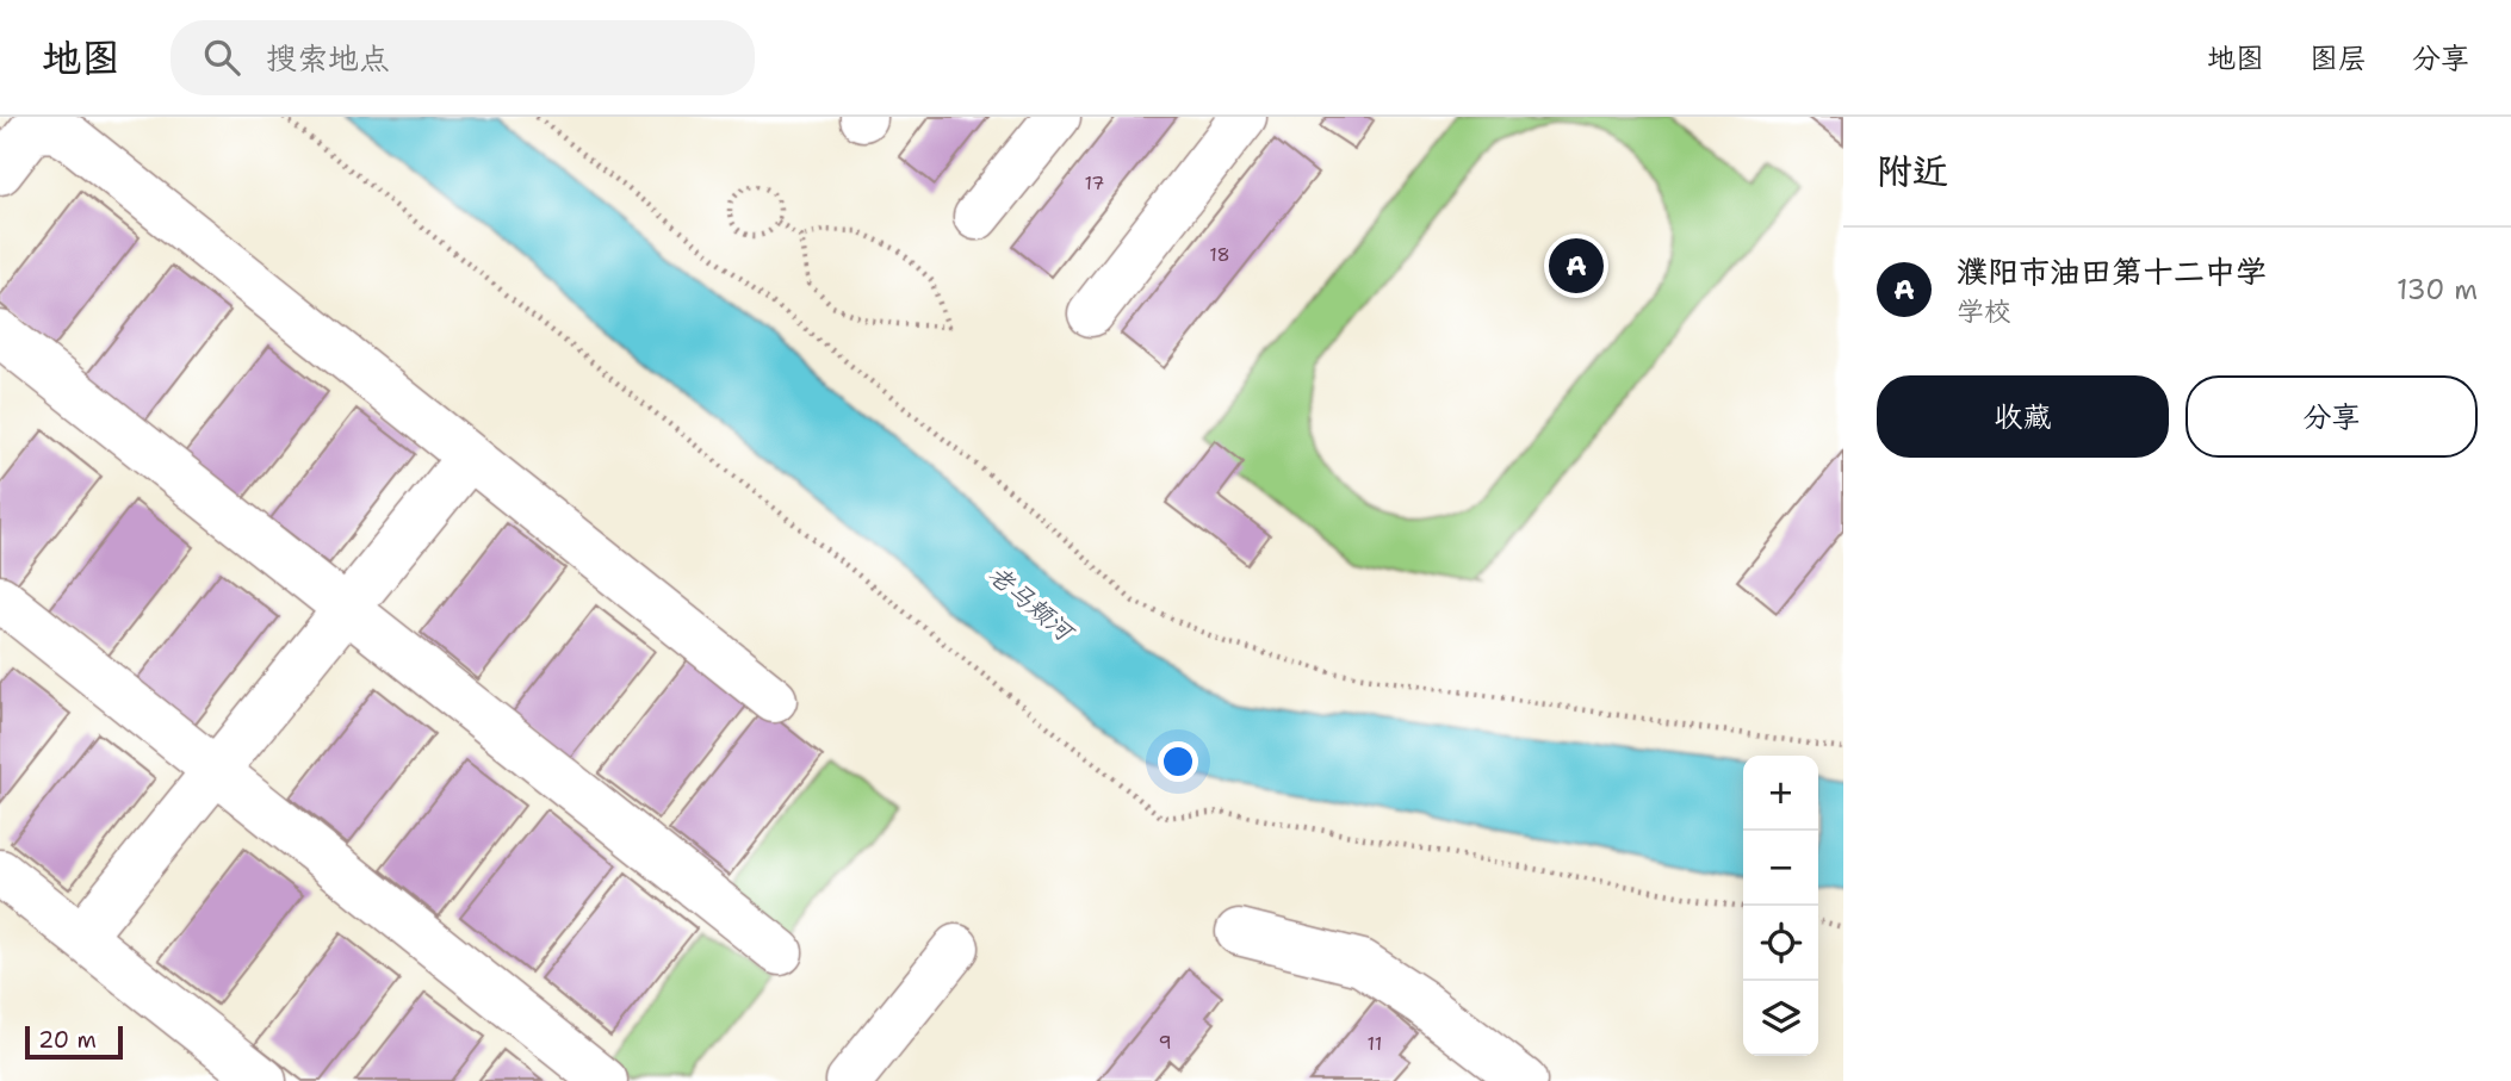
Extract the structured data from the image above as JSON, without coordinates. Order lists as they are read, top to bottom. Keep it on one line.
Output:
{"water":["老马颊河"],"house_numbers":["17","18","9","11"],"scale_bar":"20 m","page":{"header":"地图","search":"搜索地点","nav":["地图","图层","分享"],"heading":"附近","list":[{"mark":"A","name":"濮阳市油田第十二中学","note":"学校","value":"130 m"}],"pins":"A","buttons":["收藏","分享"],"map_buttons":["+","−"],"scale":"20 m"}}
